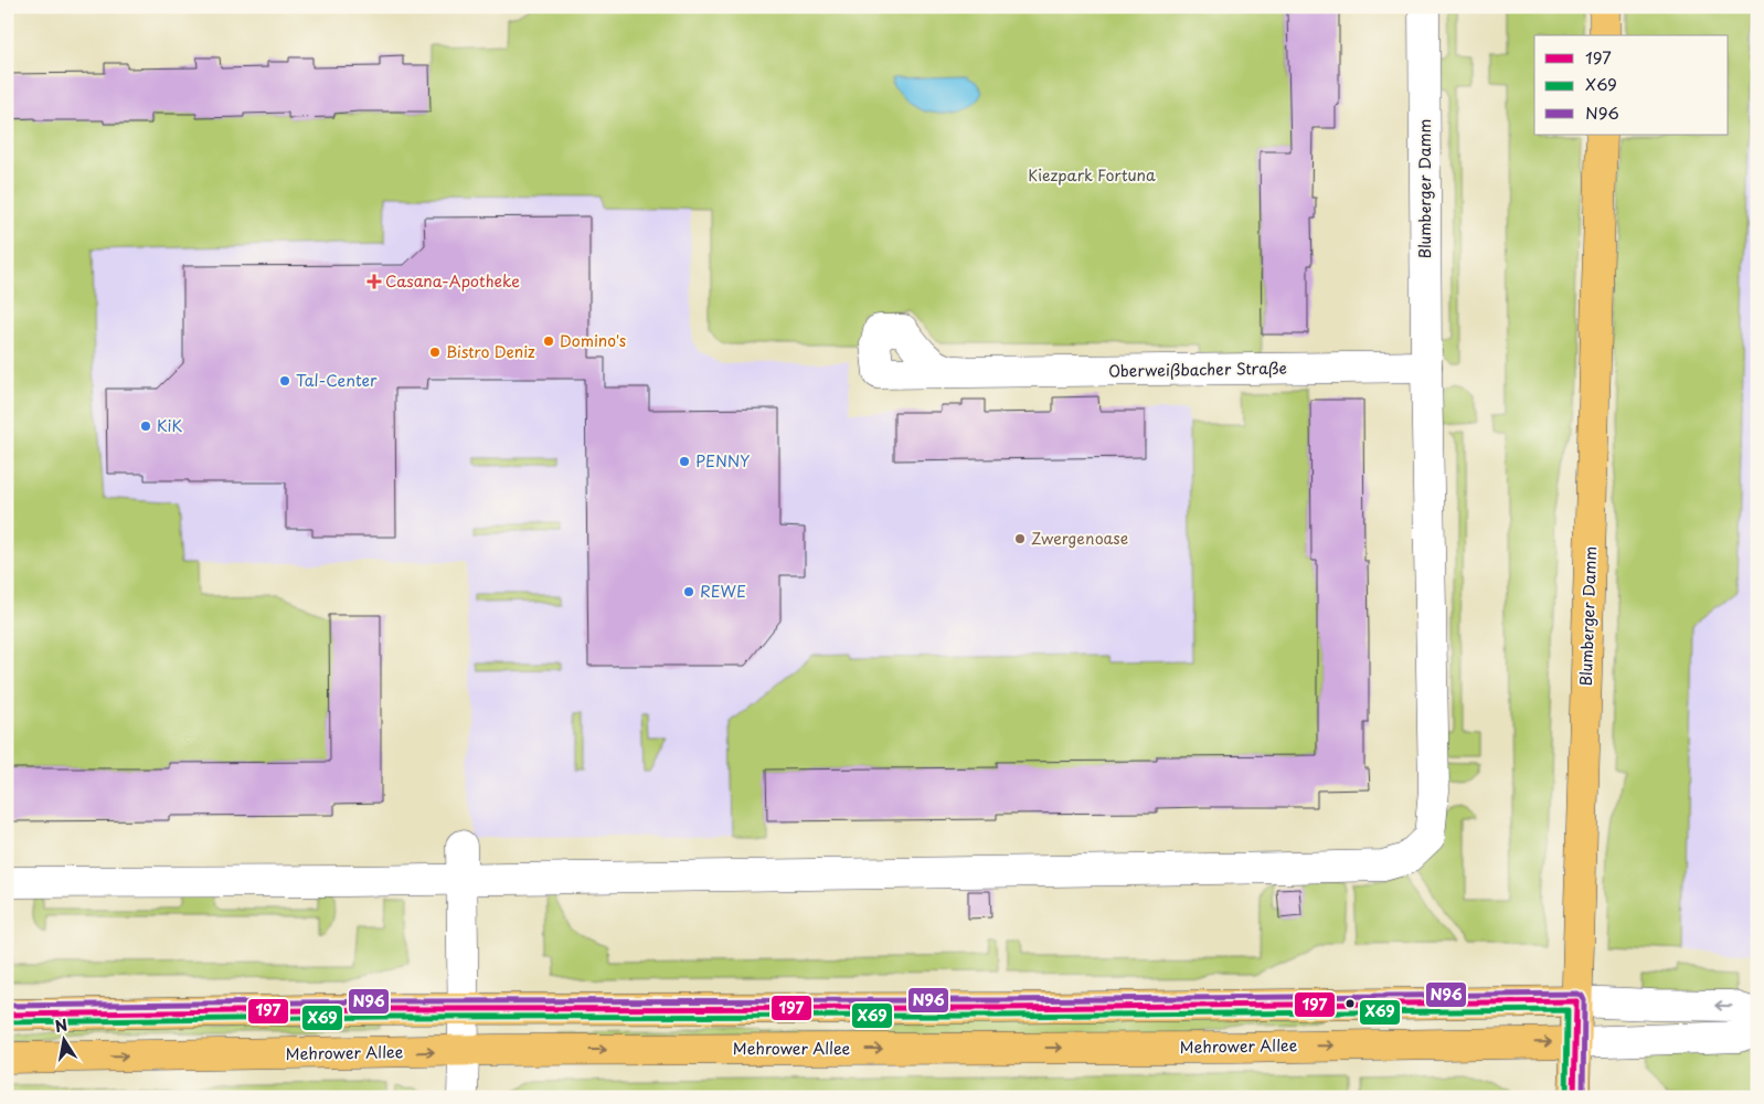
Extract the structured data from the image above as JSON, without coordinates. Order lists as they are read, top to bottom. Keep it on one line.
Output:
{"streets":{"main road":["Blumberger Damm","Mehrower Allee"],"street":["Oberweißbacher Straße"]},"crossings":[["Blumberger Damm","Oberweißbacher Straße"],["Blumberger Damm","Mehrower Allee"]],"parks":["Kiezpark Fortuna"],"places":{"health":["Casana-Apotheke"],"other":["Domino's","Bistro Deniz","Tal-Center","KiK","PENNY","Zwergenoase","REWE"]},"lines":["transit line N96","transit line 197","transit line X69"],"legend":["197","X69","N96"],"north":"top"}
